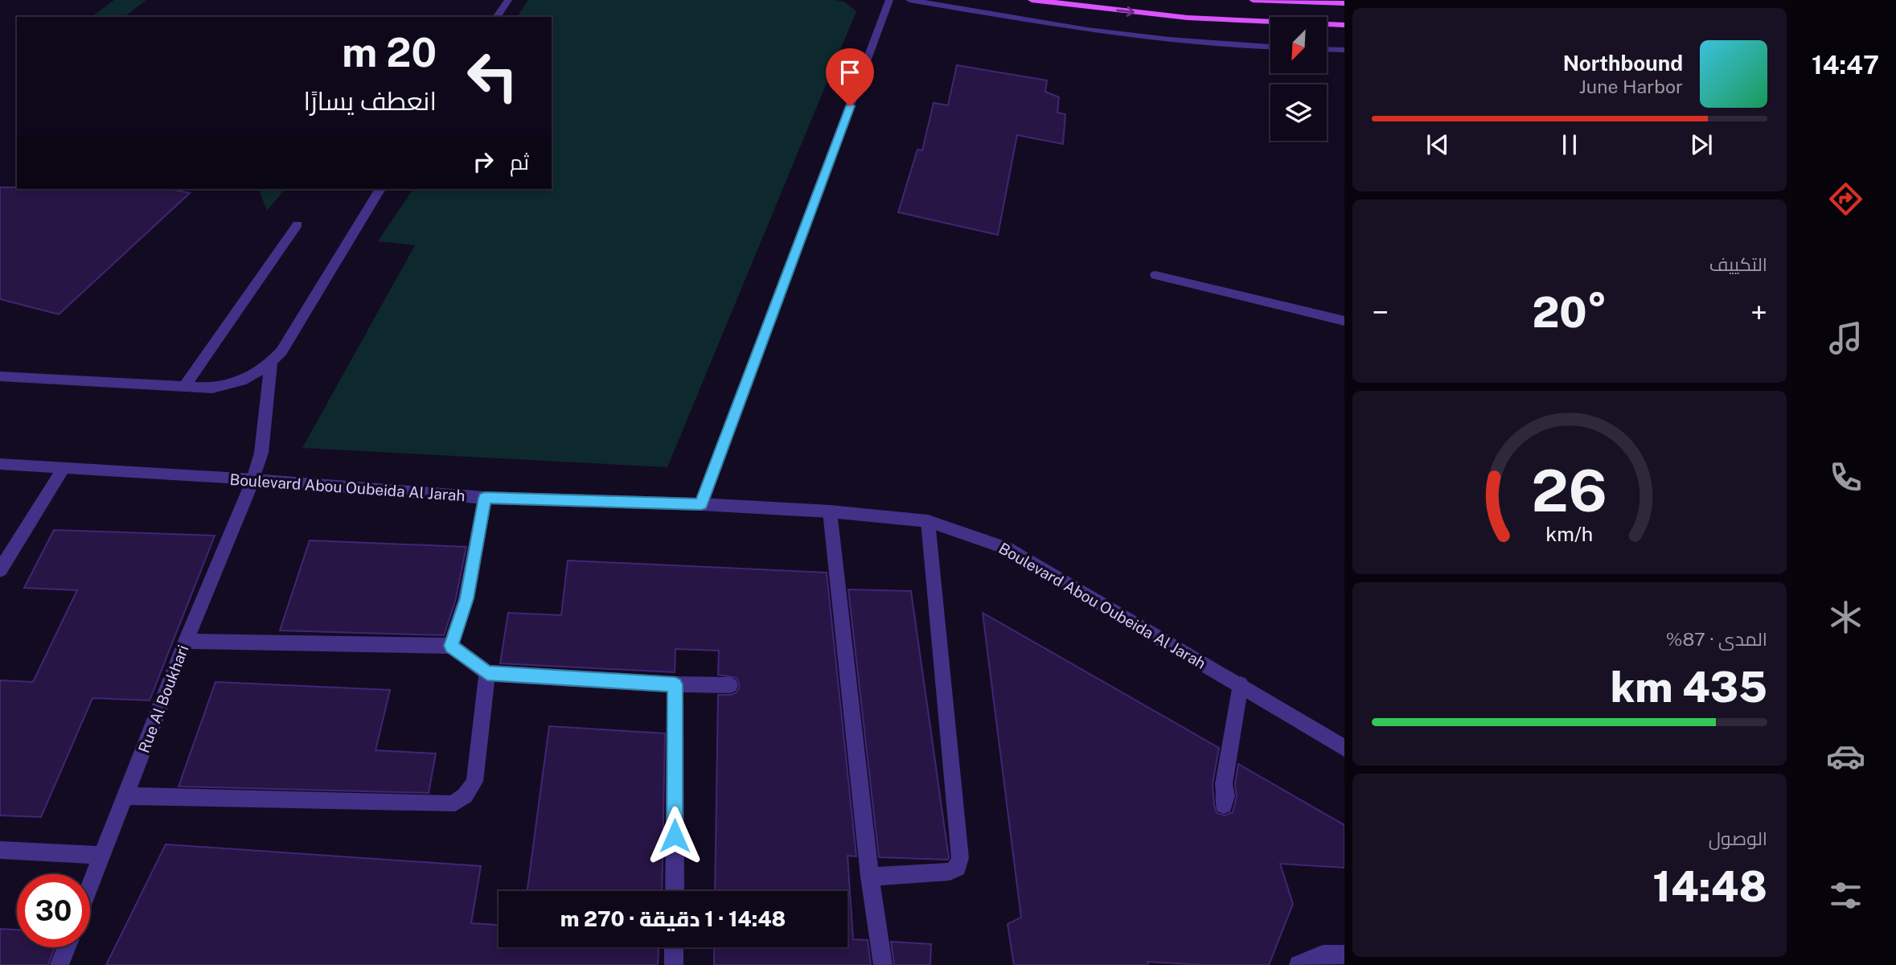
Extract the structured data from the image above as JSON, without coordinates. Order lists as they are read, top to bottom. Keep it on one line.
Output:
{"streets":{"street":["Boulevard Abou Oubeida Al Jarah","Rue Al Boukhari"]},"crossings":[["Boulevard Abou Oubeida Al Jarah","Rue Al Boukhari"]],"north":"bottom left","page":{"tabs":"14:47","turn":["20 m","انعطف يسارًا"],"song":["Northbound","June Harbor"],"then":"ثم","tile":["التكييف",["المدى · 87%","435 km"],["الوصول","14:48"]],"heat":["−","20°","+"],"limit":"30","trip":"14:48 · 1 دقيقة · 270 m","gauge":["26","km/h"]}}
